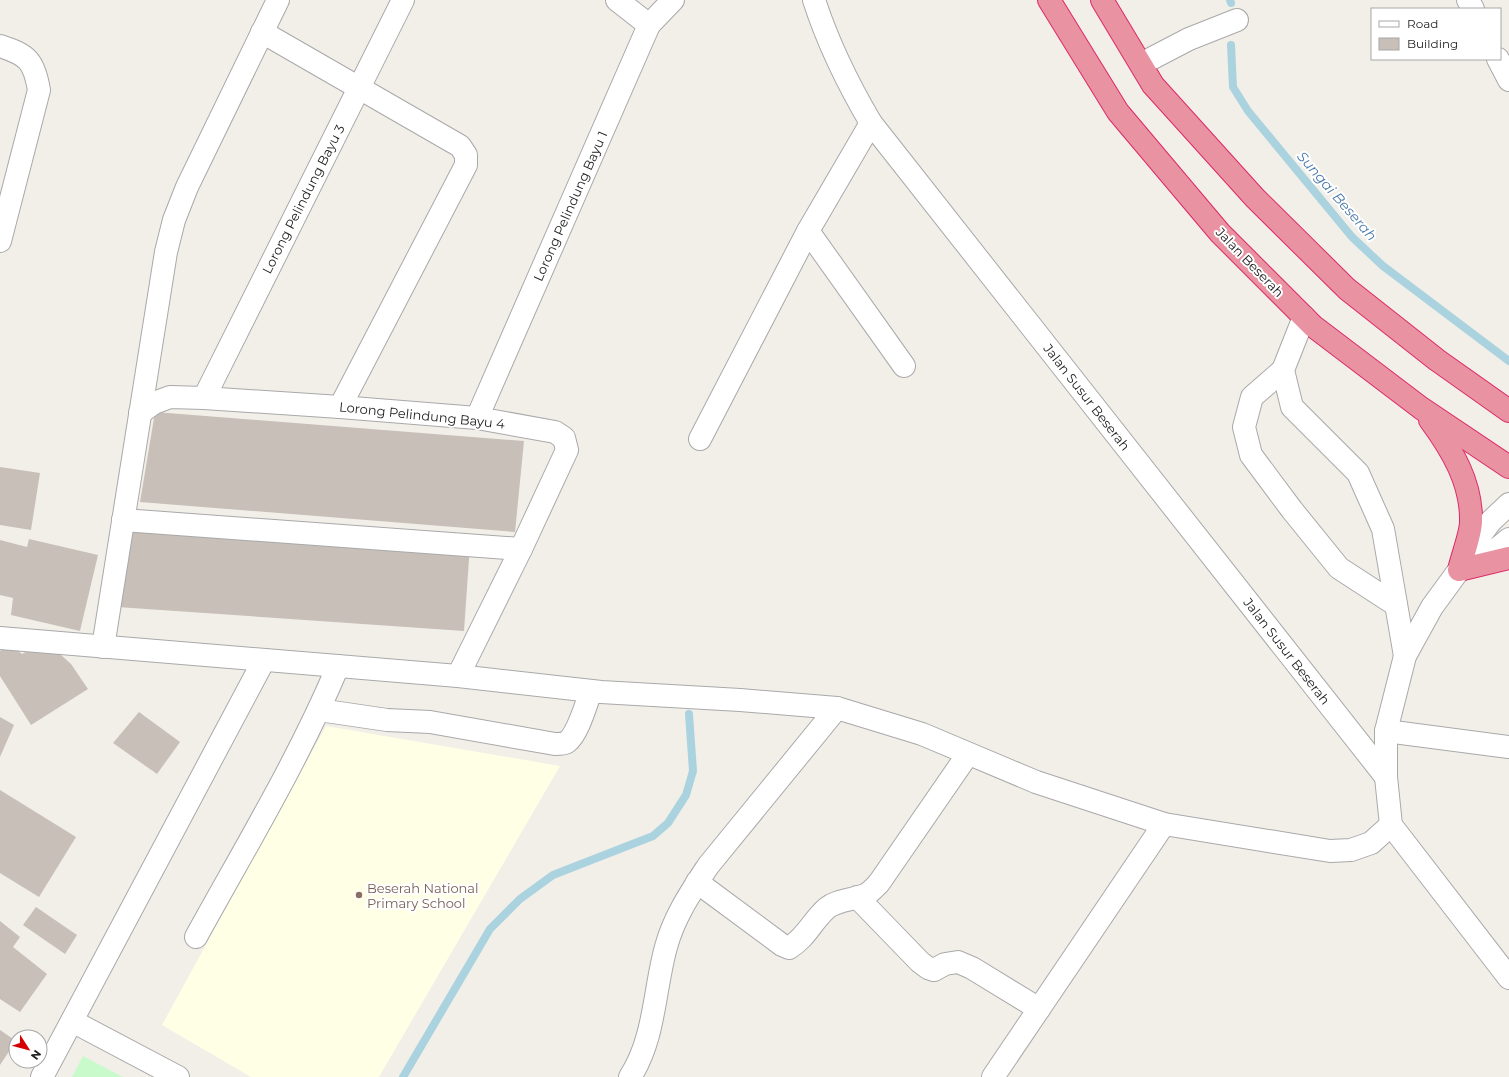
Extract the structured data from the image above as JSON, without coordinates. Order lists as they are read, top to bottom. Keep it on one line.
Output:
{"streets":{"highway":["Jalan Beserah"],"street":["Lorong Pelindung Bayu 3","Lorong Pelindung Bayu 1","Jalan Susur Beserah","Lorong Pelindung Bayu 4"]},"crossings":[["Lorong Pelindung Bayu 3","Lorong Pelindung Bayu 4"],["Lorong Pelindung Bayu 1","Lorong Pelindung Bayu 4"]],"water":["Sungai Beserah"],"places":["Beserah National Primary School"],"legend":["Road","Building"],"north":"bottom right"}
